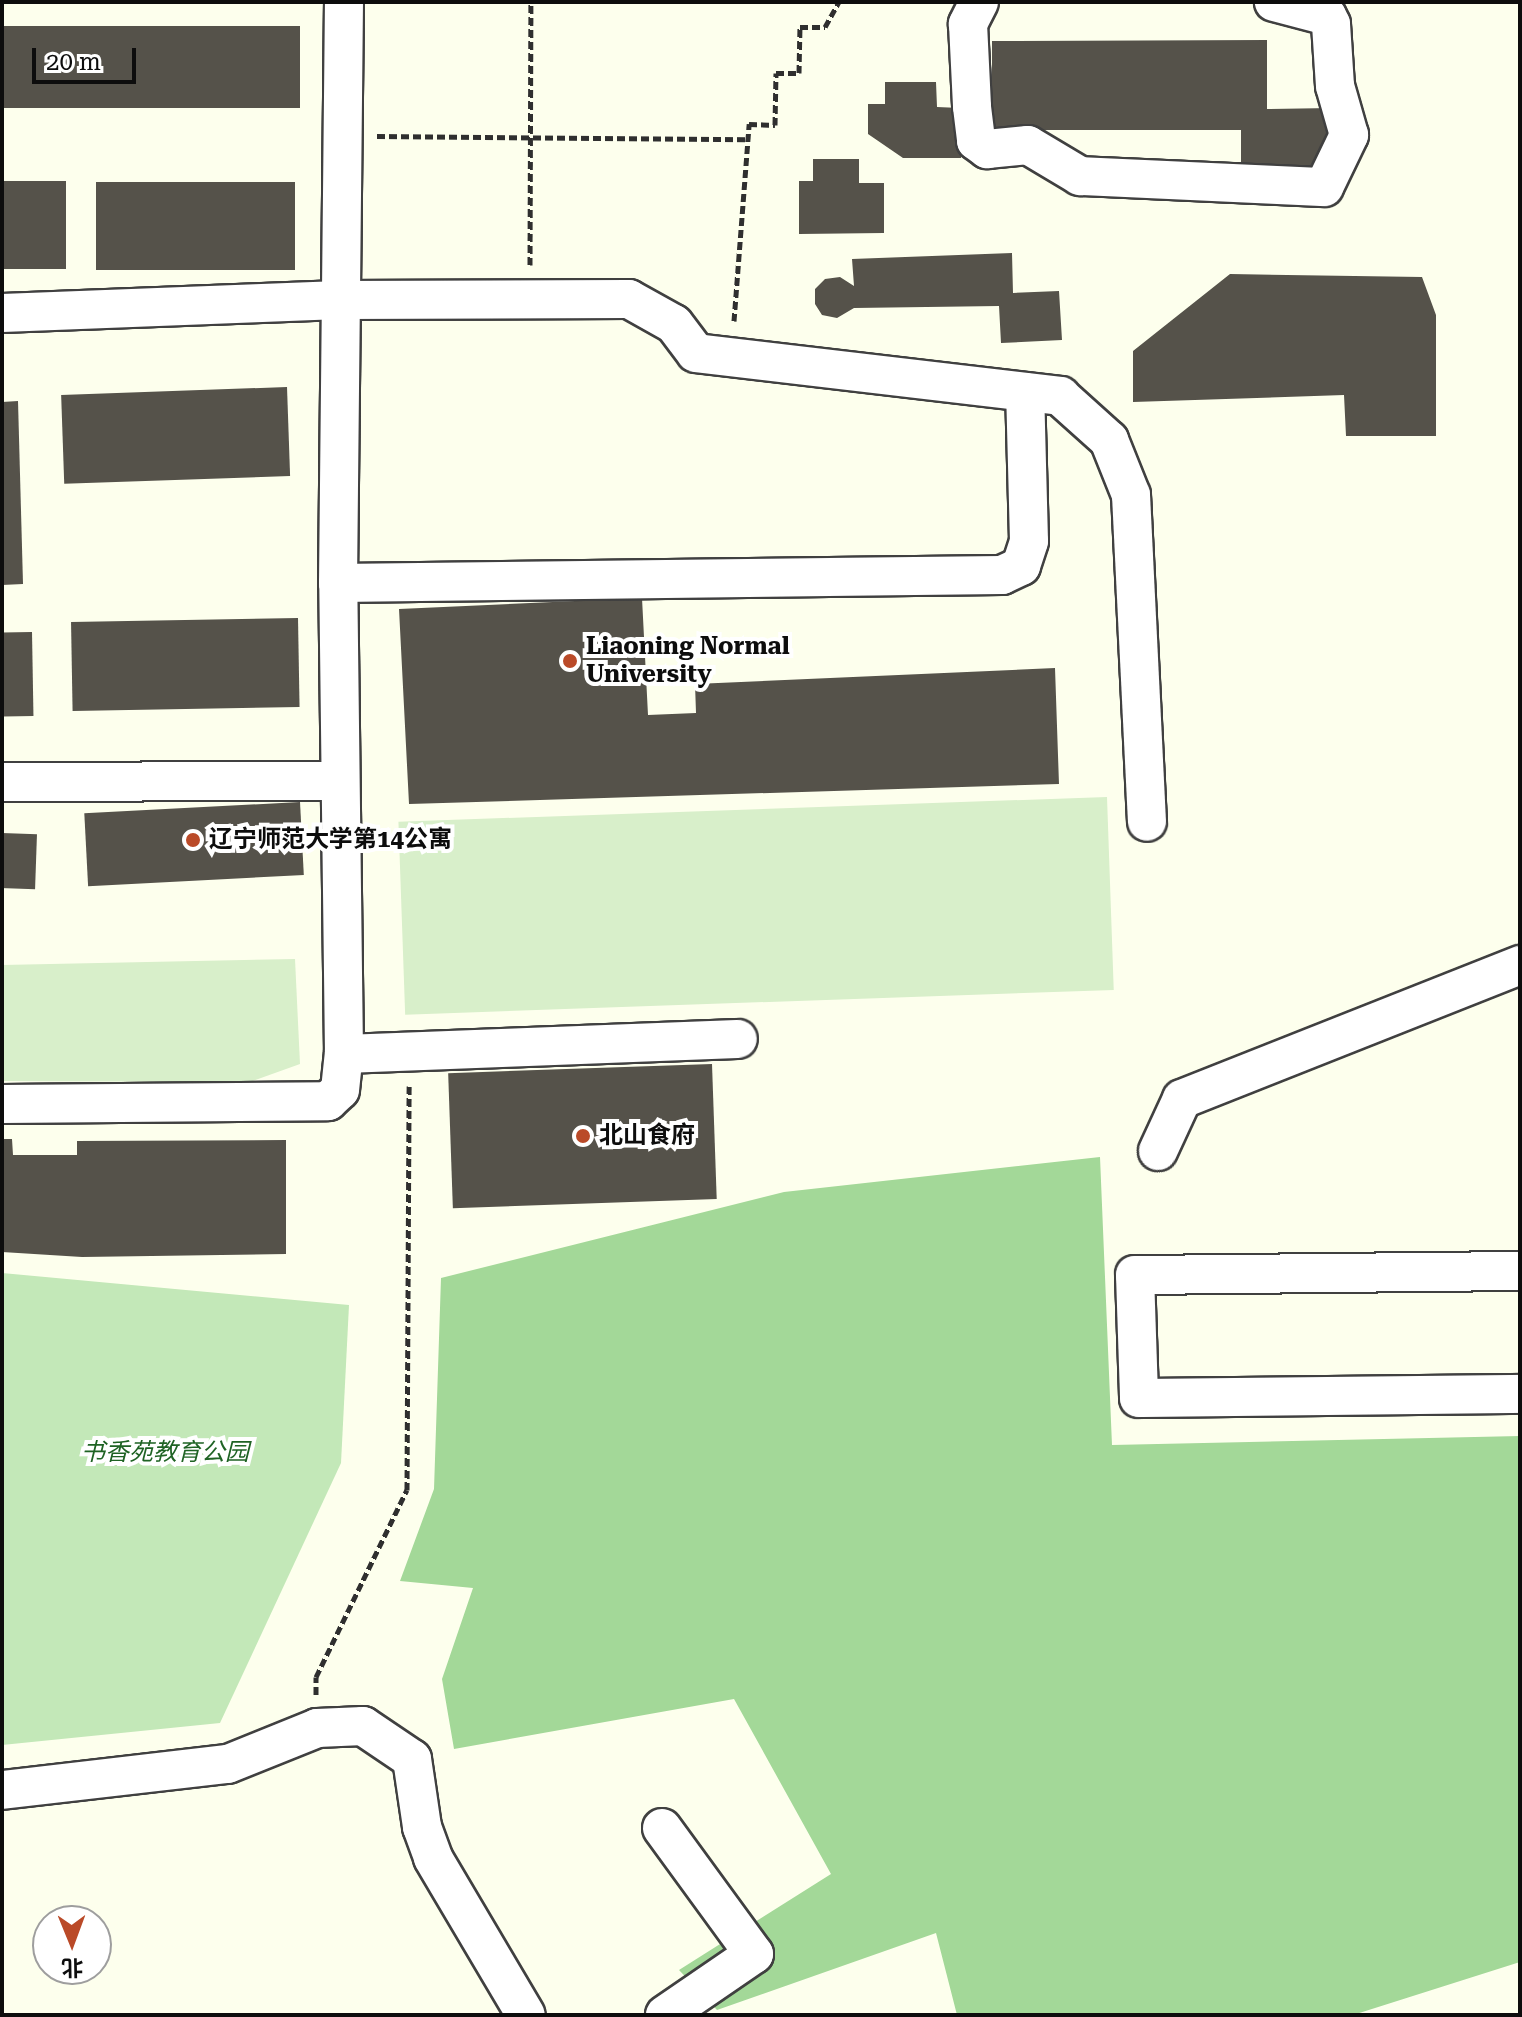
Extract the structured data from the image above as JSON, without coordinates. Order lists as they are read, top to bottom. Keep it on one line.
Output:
{"parks":["书香苑教育公园"],"places":["Liaoning Normal University","辽宁师范大学第14公寓","北山食府"],"scale_bar":"20 m","north":"bottom"}
